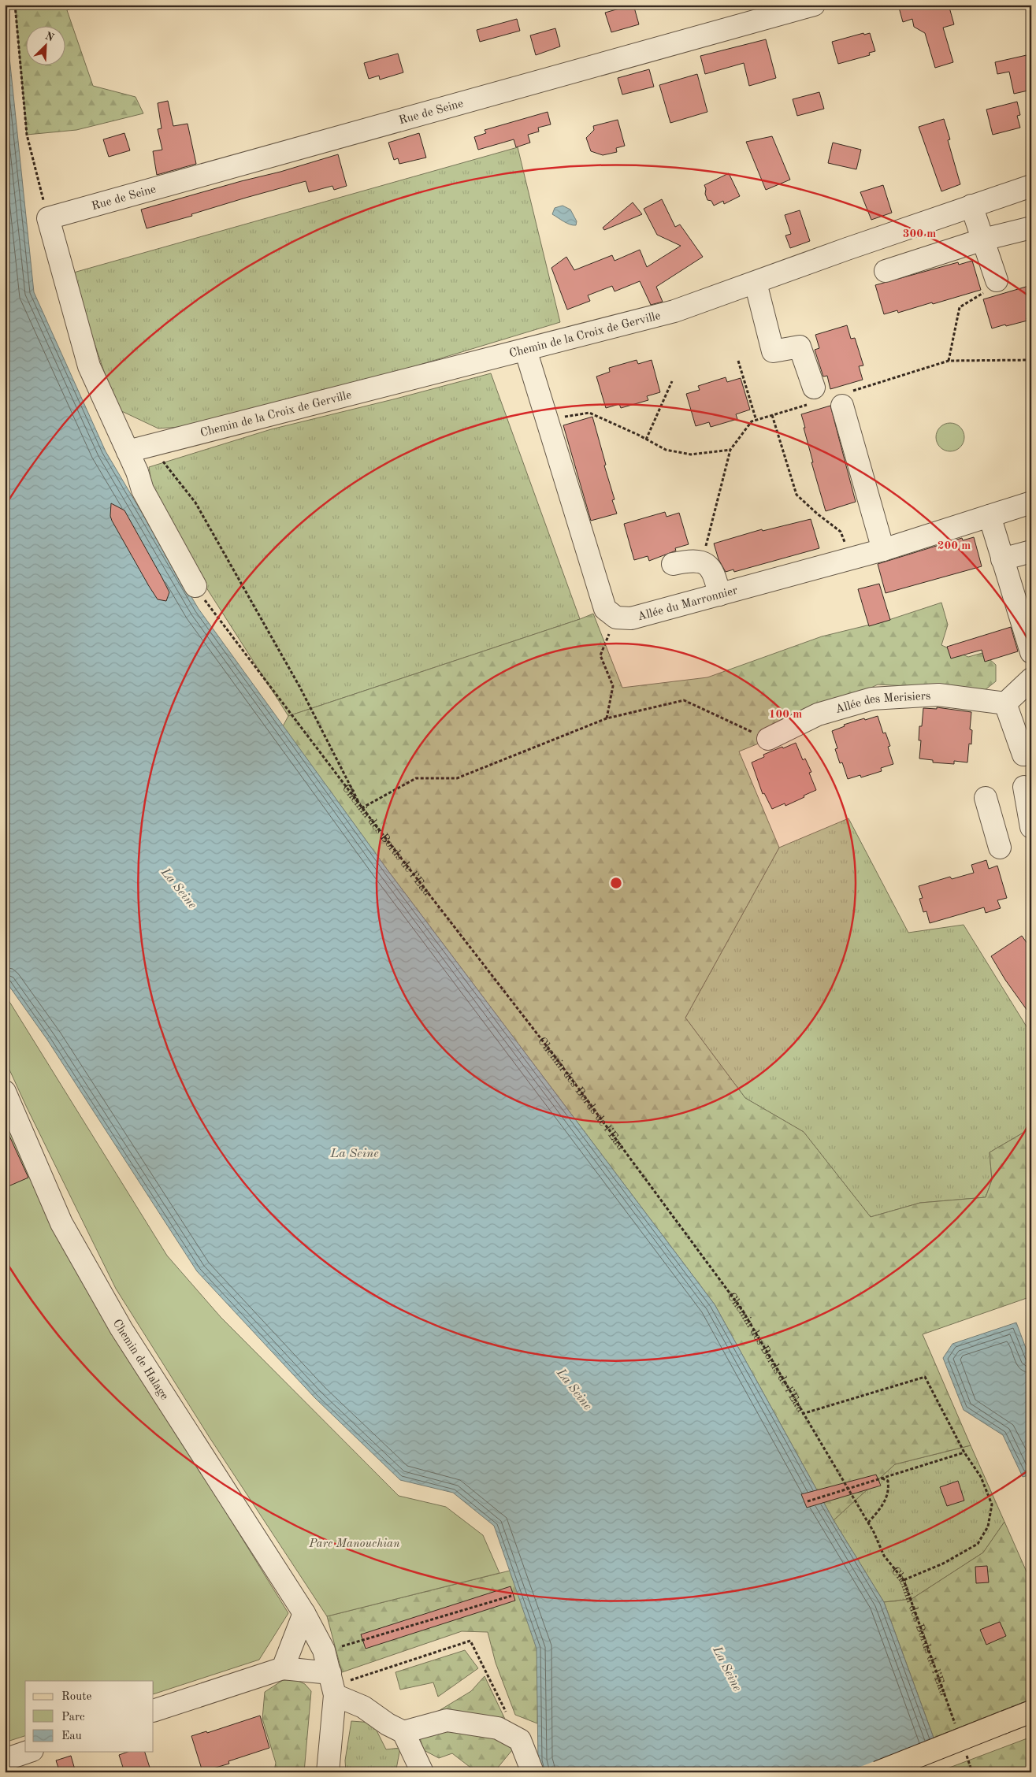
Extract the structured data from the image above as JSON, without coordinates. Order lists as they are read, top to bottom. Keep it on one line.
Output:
{"streets":{"street":["Rue de Seine","Chemin de la Croix de Gerville","Allée du Marronnier","Allée des Merisiers","Chemin de Halage"],"path":["Chemin des Bords de l’Eau"]},"water":["La Seine"],"parks":["Parc Manouchian"],"legend":["Route","Parc","Eau"],"north":"top right","rings":["300 m","200 m","100 m"]}
